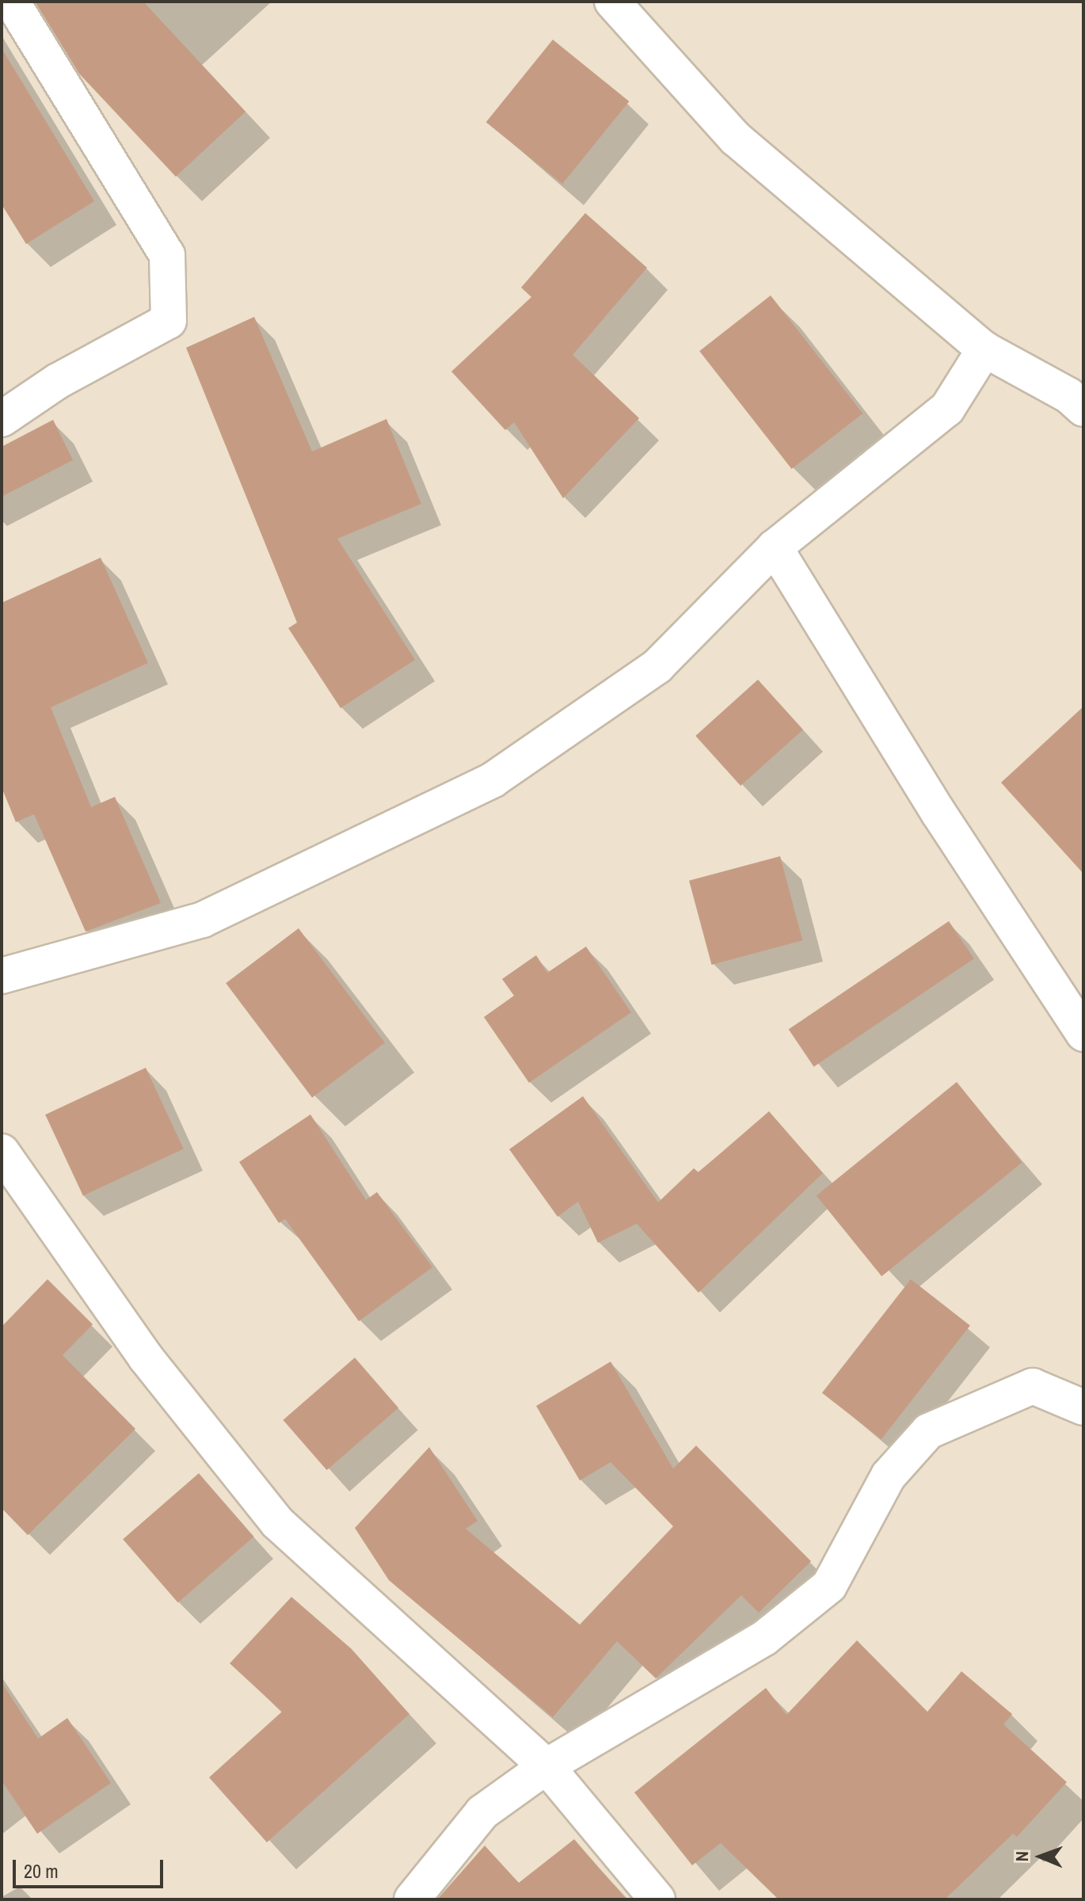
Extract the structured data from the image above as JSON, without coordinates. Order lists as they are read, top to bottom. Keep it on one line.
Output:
{"scale_bar":"20 m","north":"left"}
